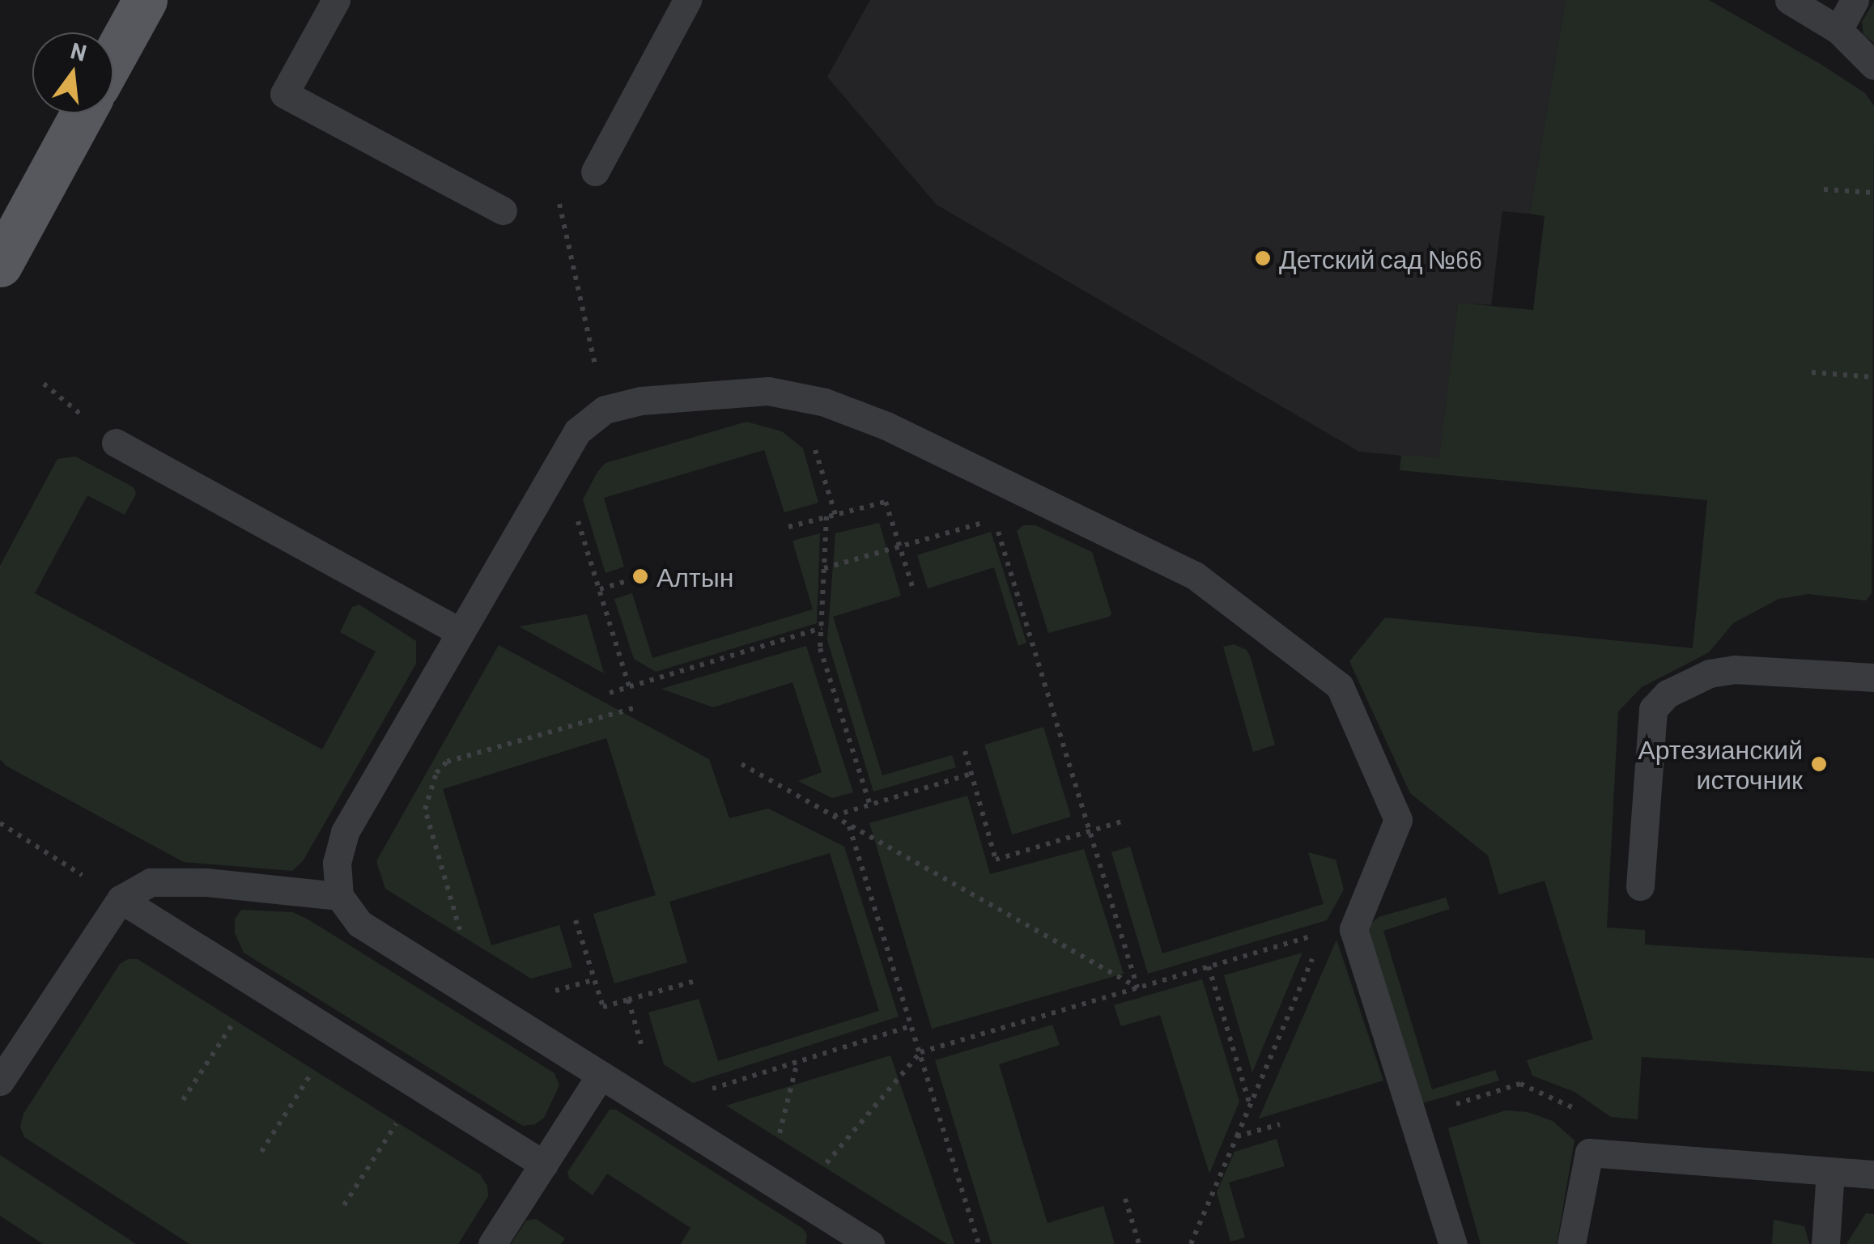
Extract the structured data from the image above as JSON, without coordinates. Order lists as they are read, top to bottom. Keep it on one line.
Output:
{"places":["Детский сад №66","Алтын","Артезианский источник"],"north":"top"}
